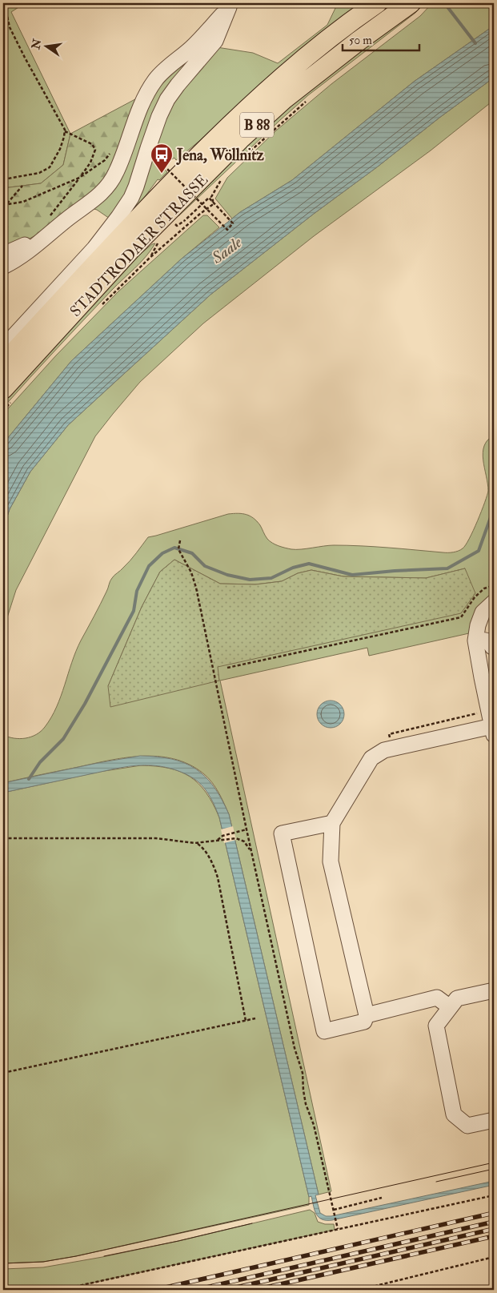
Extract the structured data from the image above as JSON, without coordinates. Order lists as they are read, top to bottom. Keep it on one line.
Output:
{"streets":{"main road":["B 88","STADTRODAER STRASSE"]},"water":["Saale"],"places":{"bus stop":["Jena, Wöllnitz"]},"scale_bar":"50 m","north":"left"}
